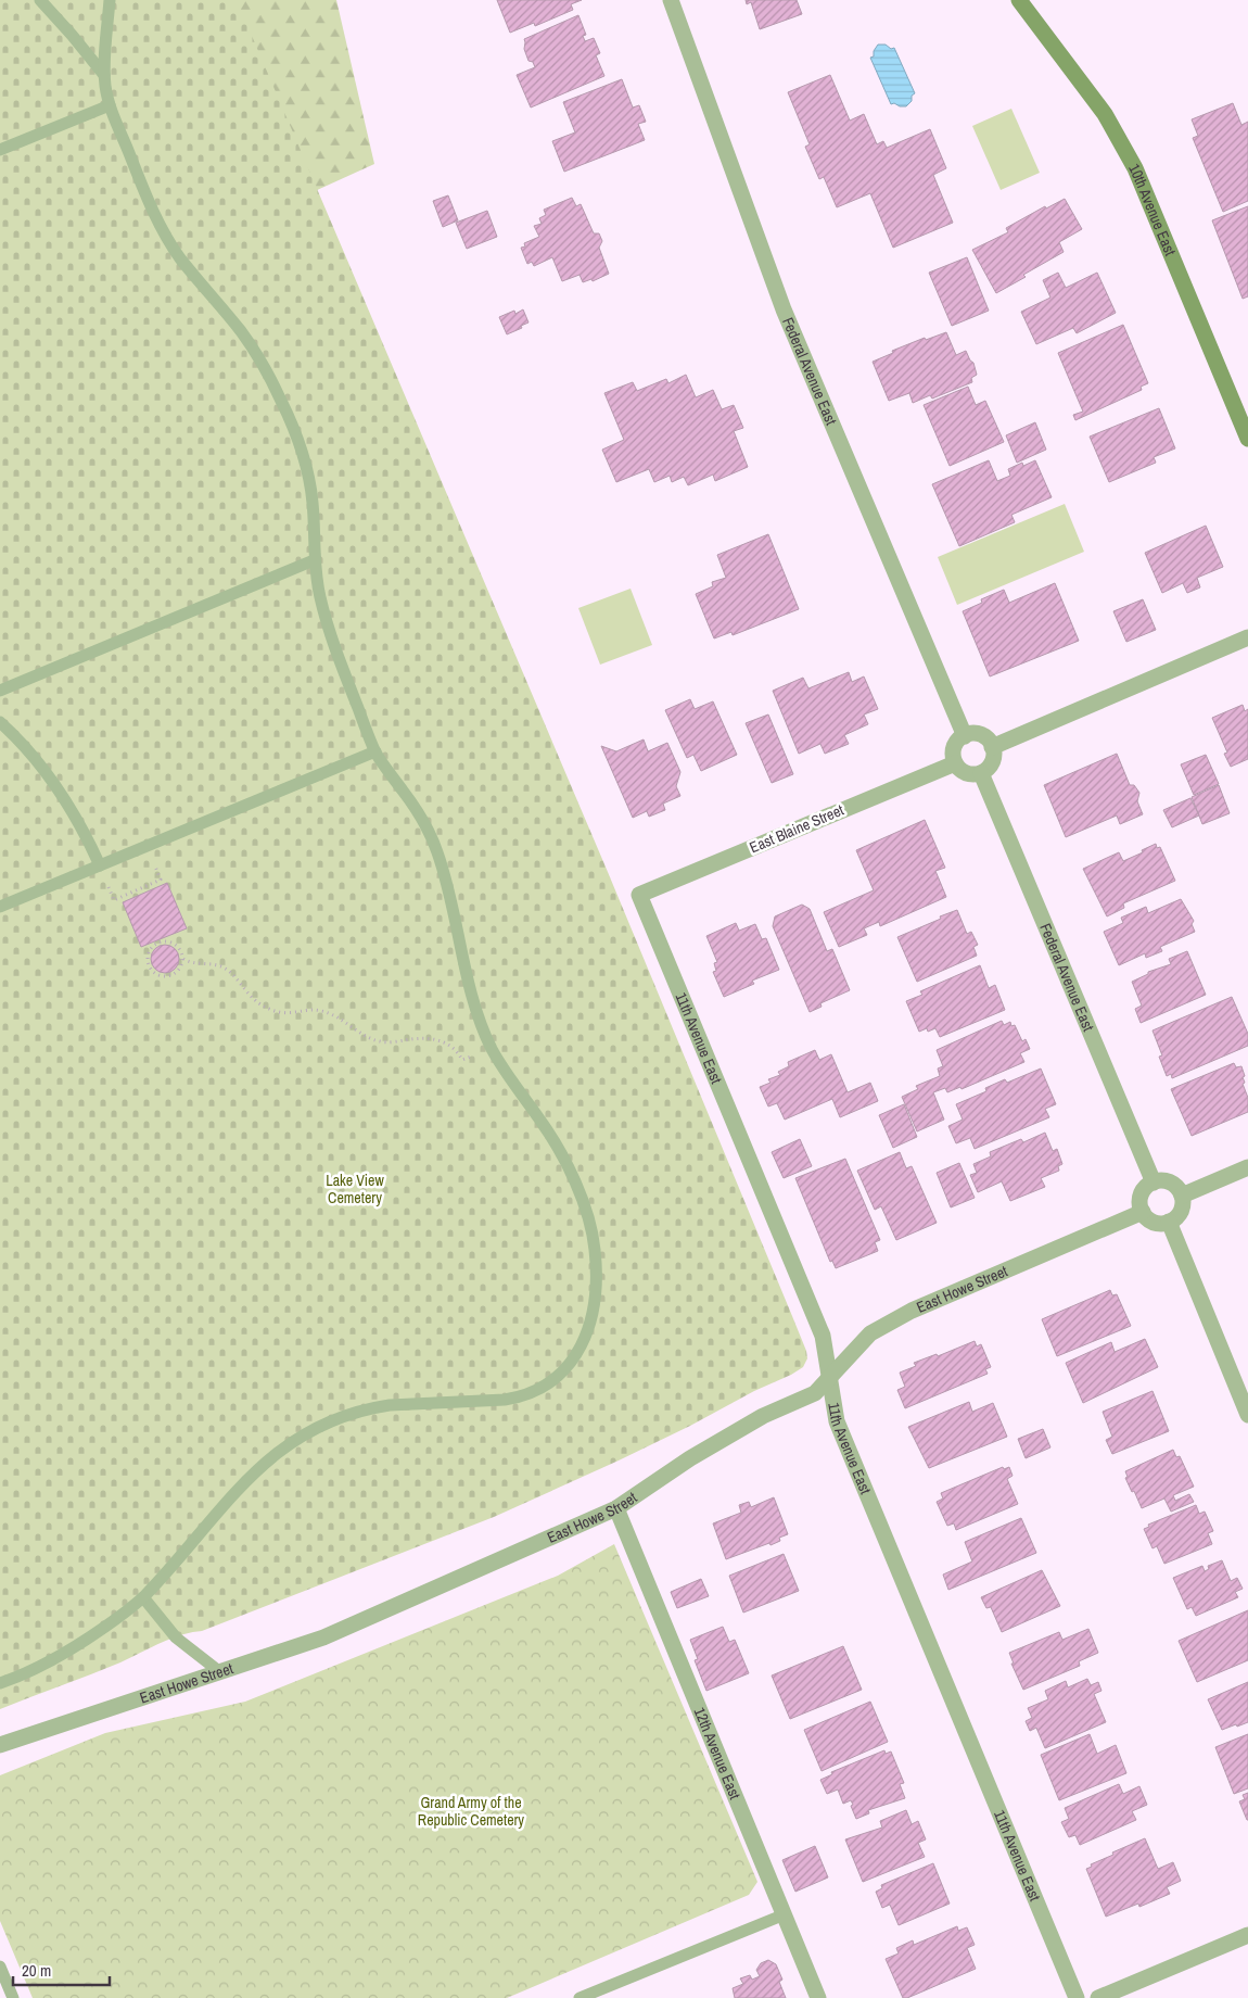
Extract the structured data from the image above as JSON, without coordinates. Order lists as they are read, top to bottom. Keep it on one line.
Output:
{"streets":{"main road":["10th Avenue East"],"street":["Federal Avenue East","East Blaine Street","11th Avenue East","East Howe Street","12th Avenue East"]},"crossings":[["Federal Avenue East","East Blaine Street"],["Federal Avenue East","East Howe Street"],["East Blaine Street","11th Avenue East"],["11th Avenue East","East Howe Street"],["East Howe Street","12th Avenue East"]],"parks":["Lake View Cemetery","Grand Army of the Republic Cemetery"],"scale_bar":"20 m"}
